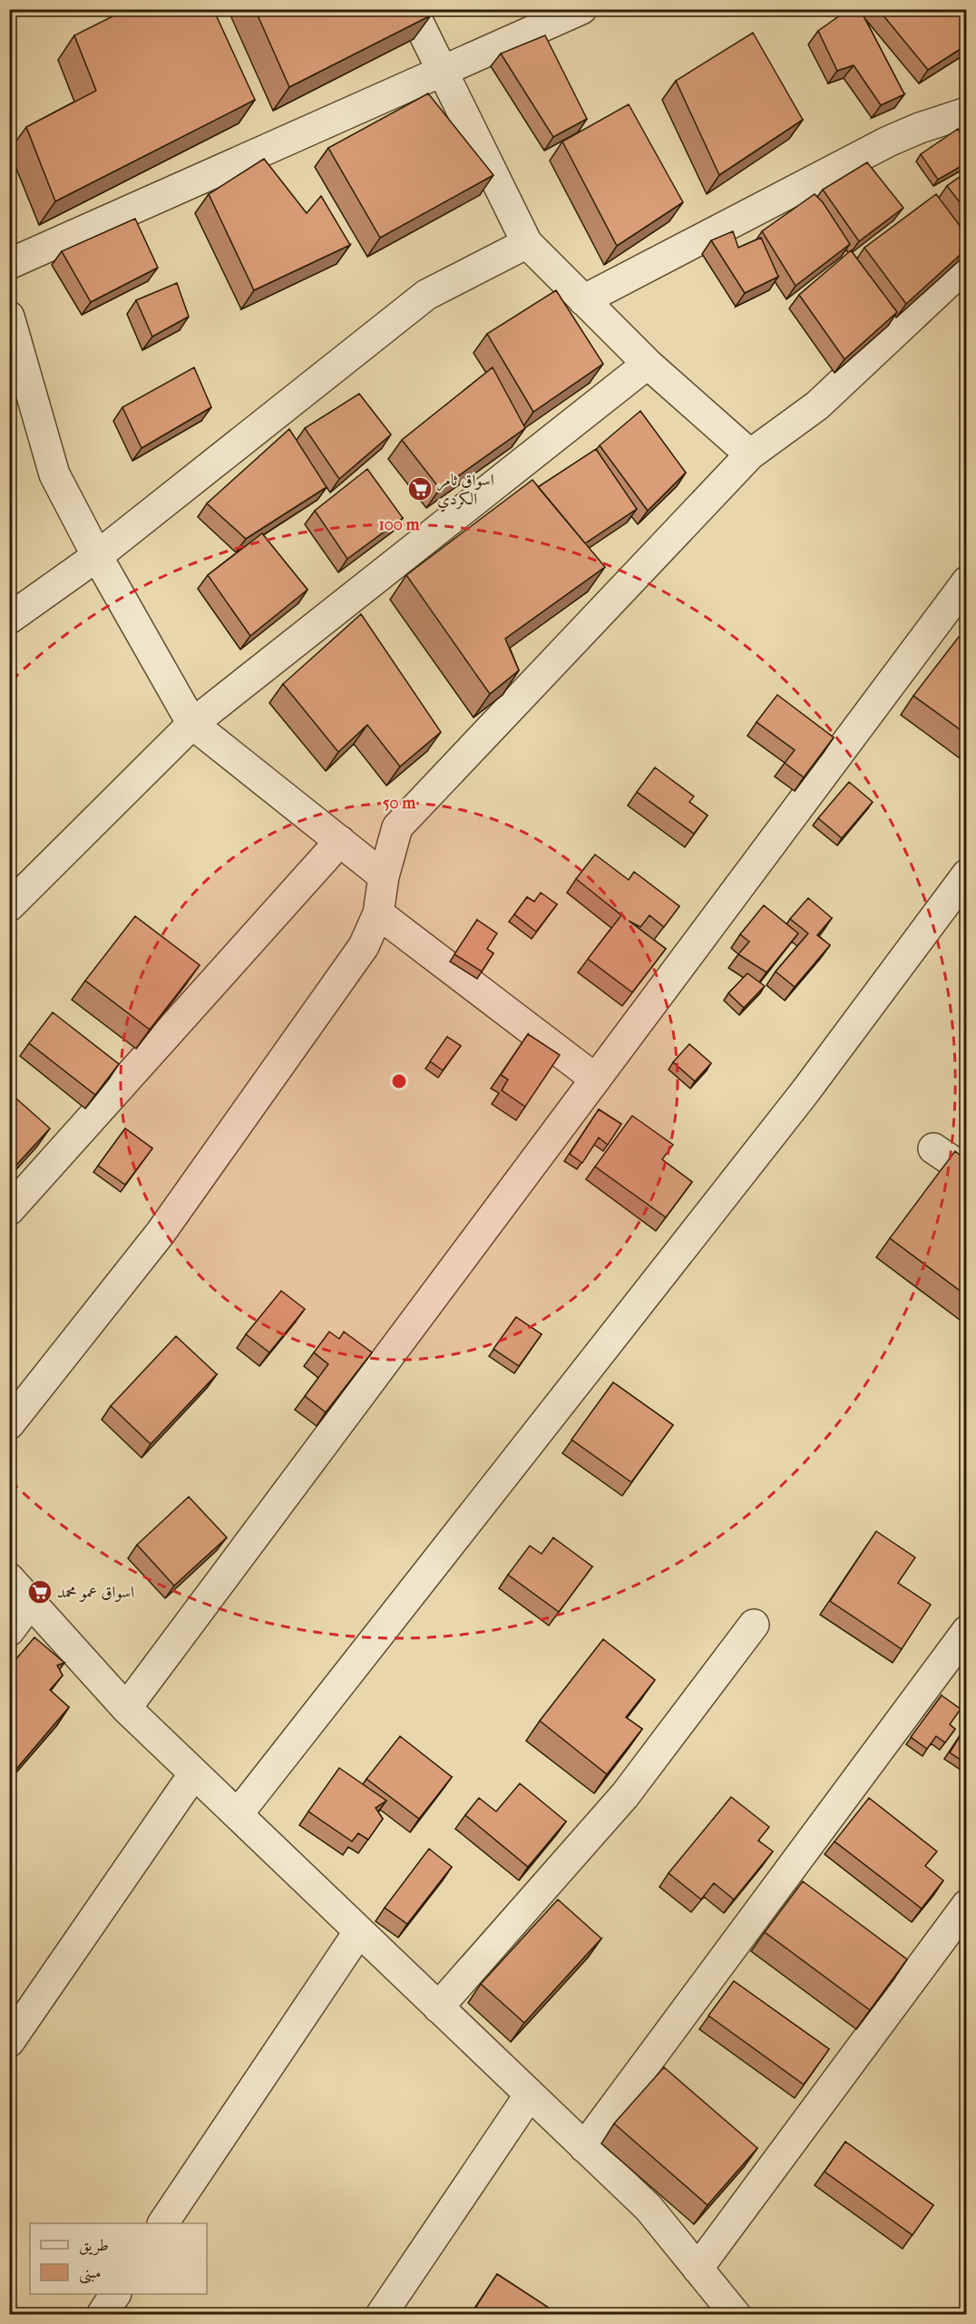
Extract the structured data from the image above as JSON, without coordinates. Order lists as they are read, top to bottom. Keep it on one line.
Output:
{"places":{"supermarket":["اسواق ثامر الكردي","اسواق عمو محمد"]},"legend":["طريق","مبنى"],"rings":["100 m","50 m"]}
